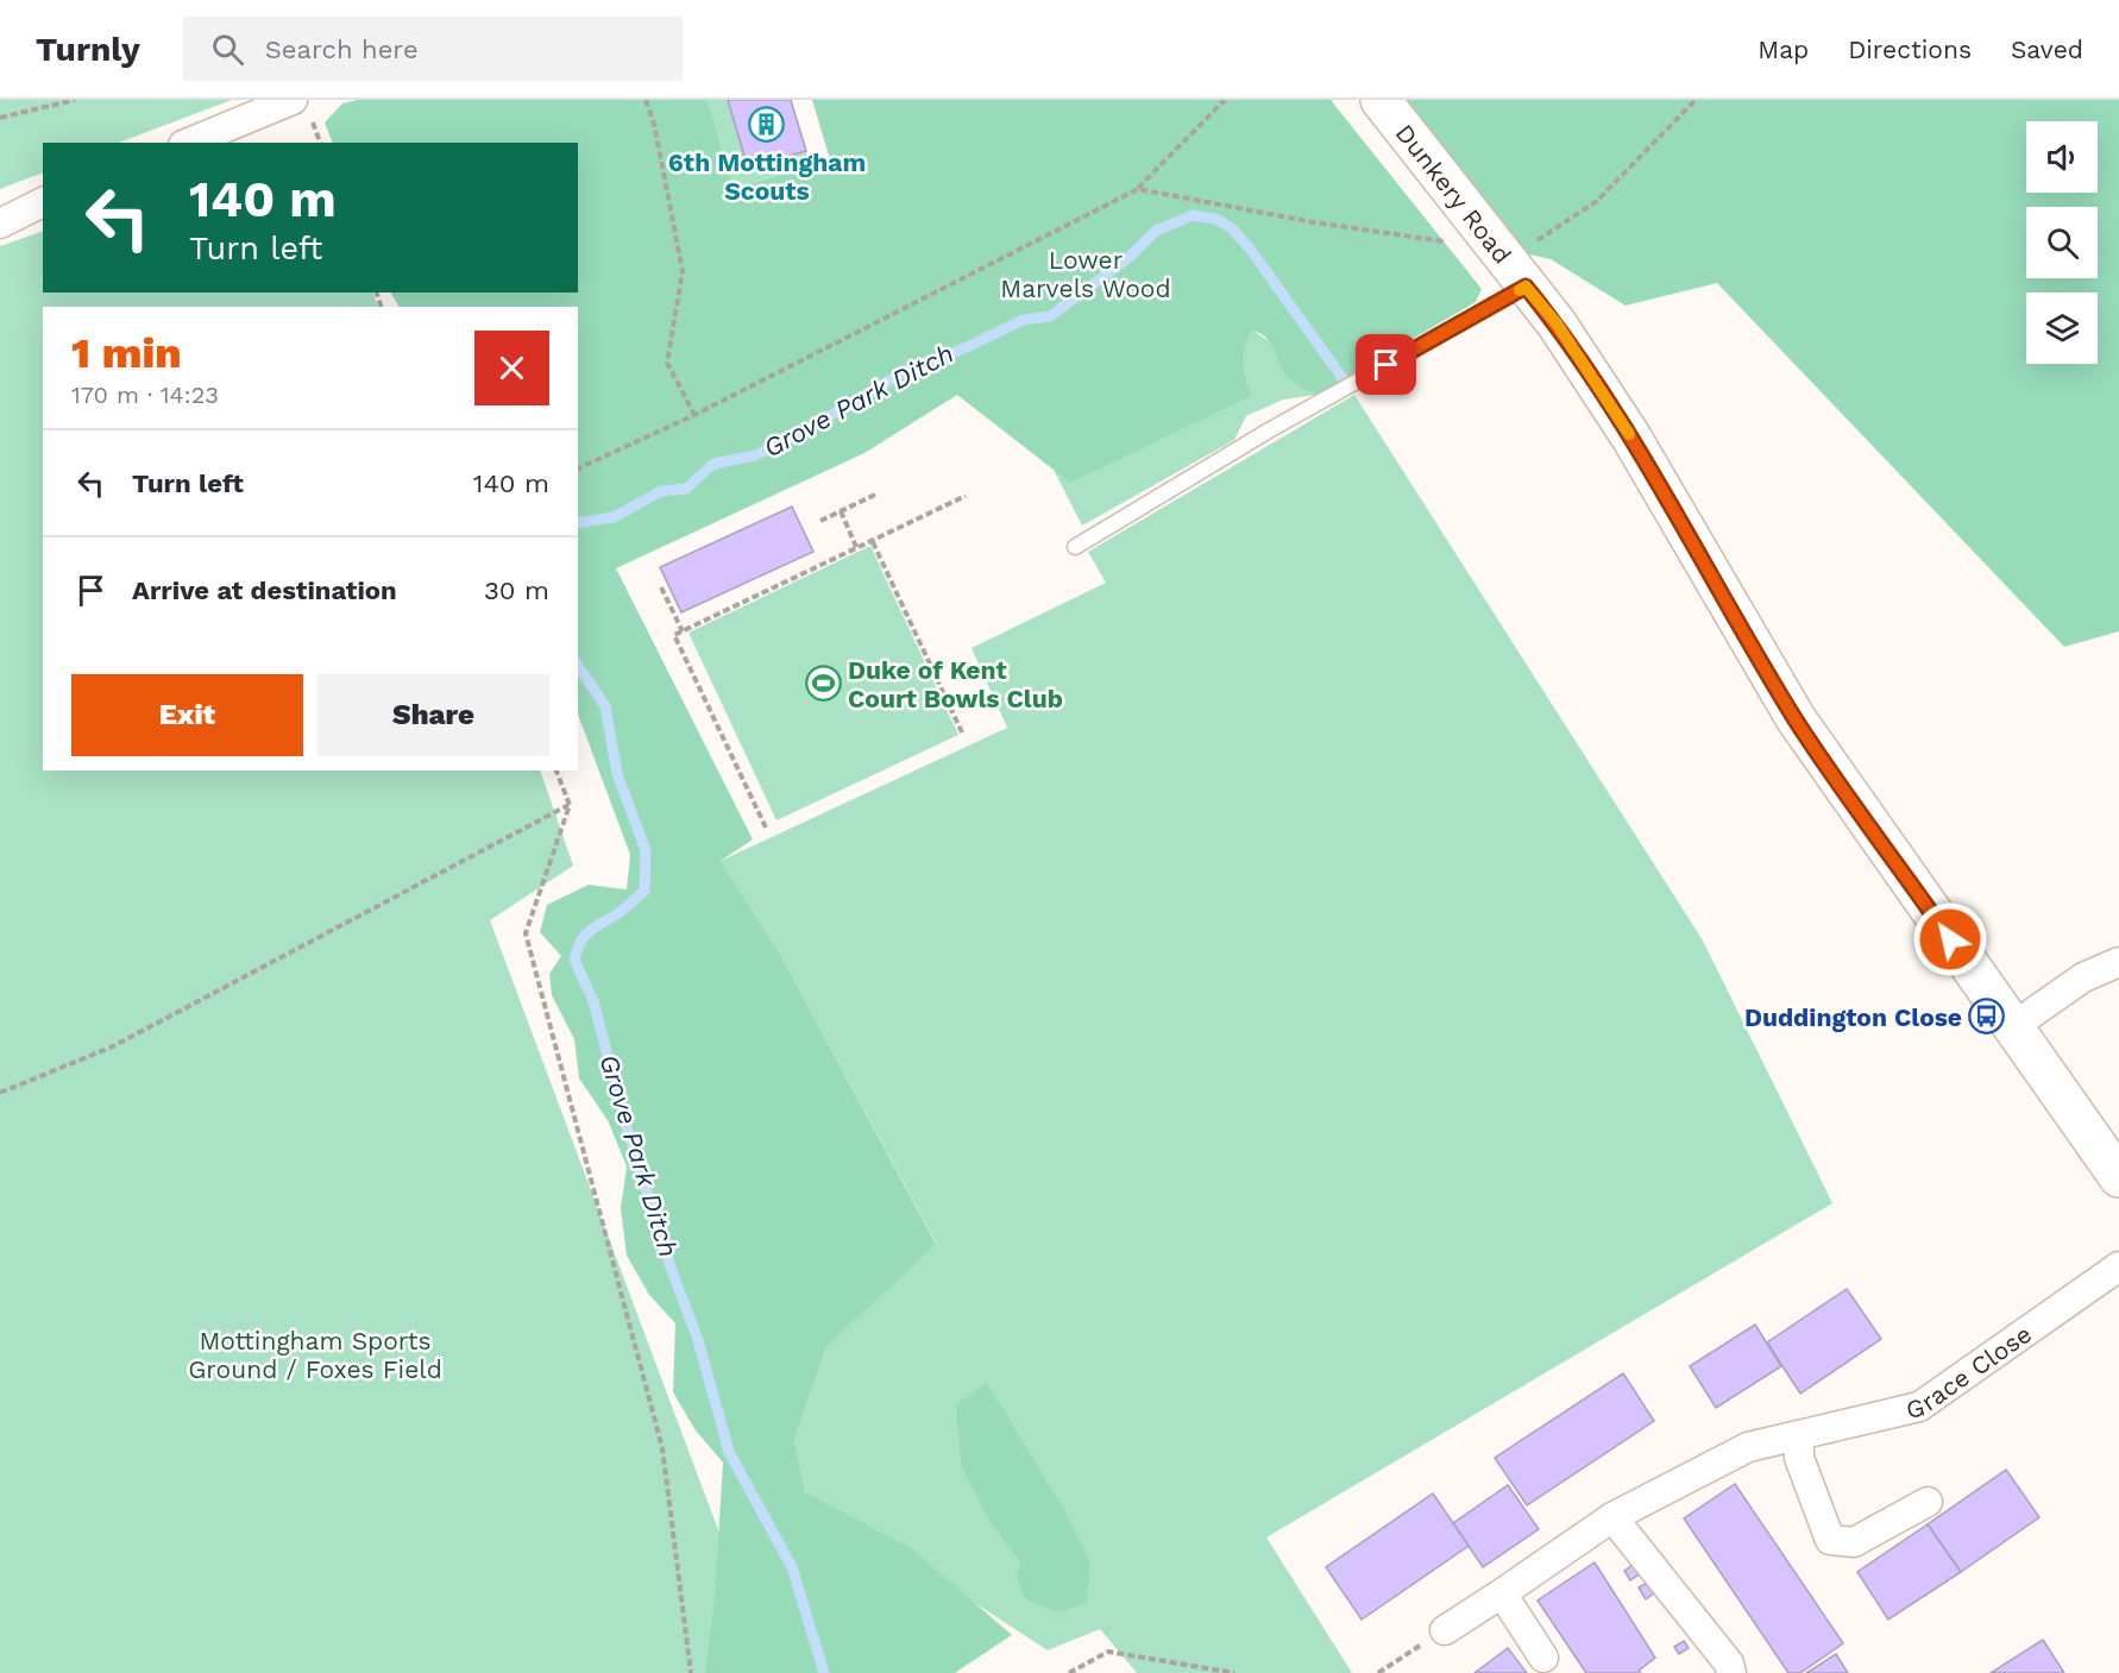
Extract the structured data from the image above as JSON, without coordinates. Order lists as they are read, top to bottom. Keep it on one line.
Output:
{"streets":{"street":["Dunkery Road","Grace Close"]},"water":["Grove Park Ditch"],"parks":["Lower Marvels Wood","Mottingham Sports Ground / Foxes Field"],"places":{"building":["6th Mottingham Scouts"],"sports":["Duke of Kent Court Bowls Club"],"bus stop":["Duddington Close"]},"page":{"header":"Turnly","search":"Search here","nav":["Map","Directions","Saved"],"turn":["140 m","Turn left"],"heading":["1 min","170 m · 14:23"],"list":[{"name":"Turn left","value":"140 m"},{"name":"Arrive at destination","value":"30 m"}],"buttons":["Exit","Share"]}}
